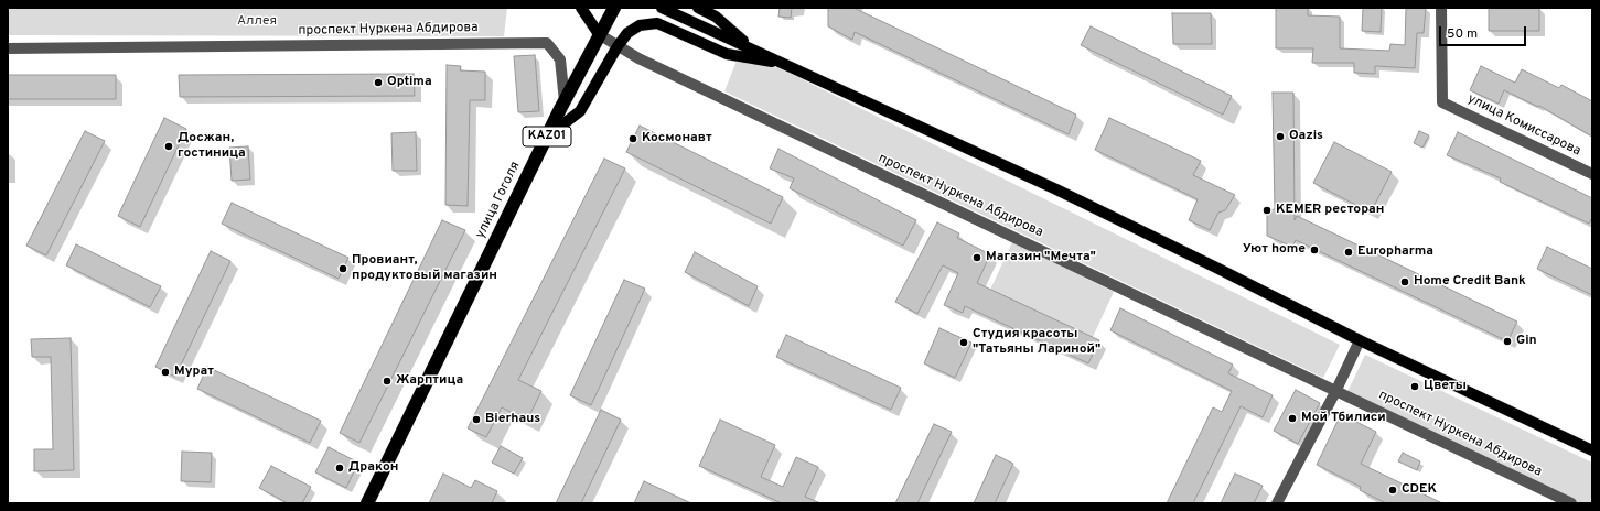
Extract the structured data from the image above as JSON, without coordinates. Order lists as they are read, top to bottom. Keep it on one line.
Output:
{"streets":{"highway":["KАZ01","улица Гоголя"],"street":["проспект Нуркена Абдирова","улица Комиссарова"]},"crossings":[["проспект Нуркена Абдирова","улица Гоголя"]],"parks":["Аллея"],"places":["Optima","Oazis","Космонавт","Досжан, гостиница","KEMER ресторан","Уют home","Europharma","Магазин \"Мечта\"","Провиант, продуктовый магазин","Home Credit Bank","Gin","Студия красоты \"Татьяны Лариной\"","Мурат","Жарптица","Цветы","Мой Тбилиси","Bierhaus","Дракон","CDEK"],"scale_bar":"50 m"}
